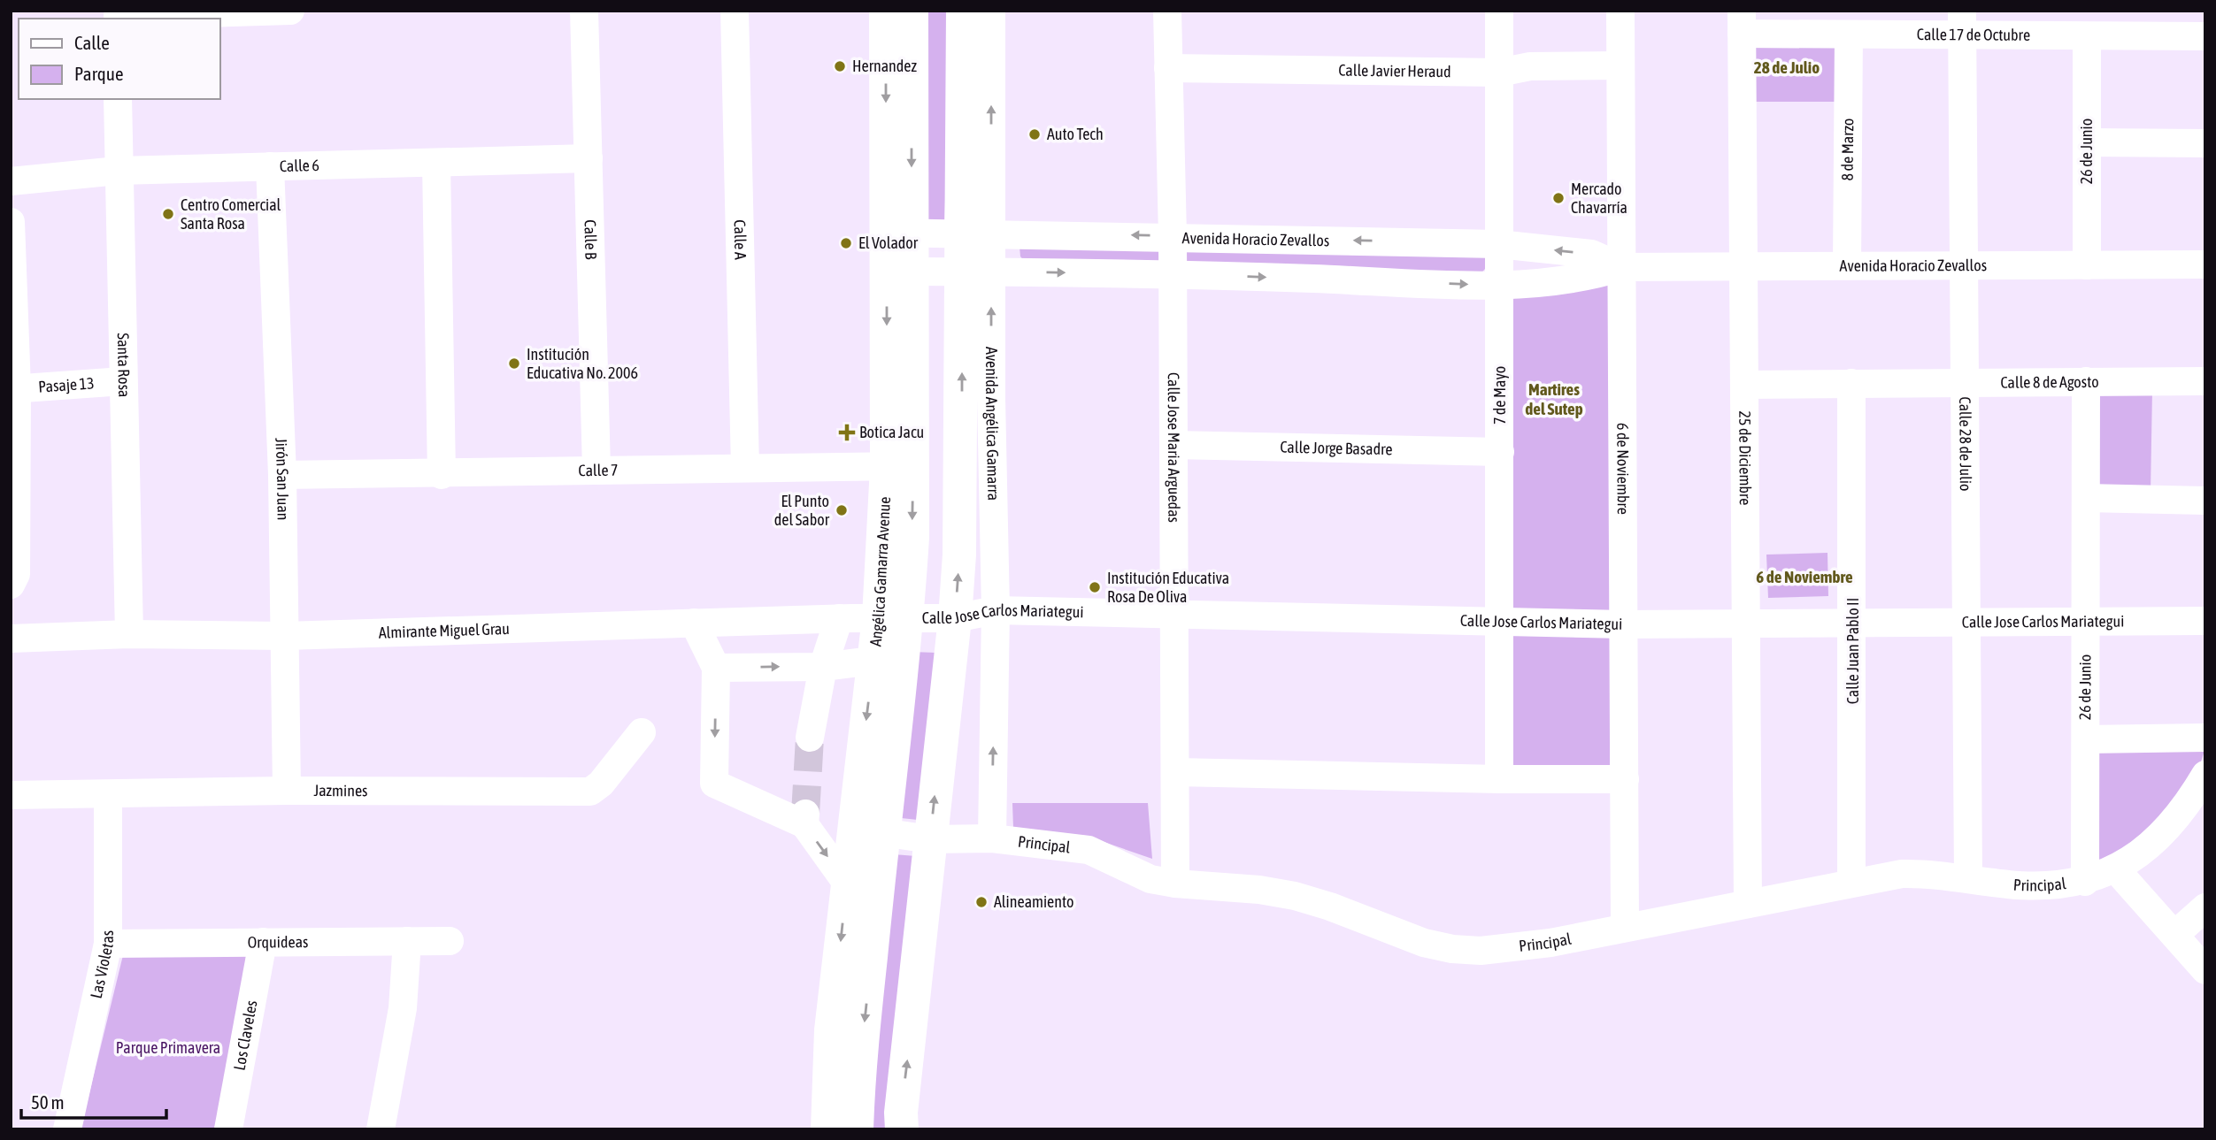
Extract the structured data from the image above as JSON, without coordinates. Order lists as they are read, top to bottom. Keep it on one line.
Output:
{"streets":{"main road":["Angélica Gamarra Avenue"],"street":["Calle 17 de Octubre","Calle Javier Heraud","8 de Marzo","26 de Junio","Calle 6","Avenida Horacio Zevallos","Calle A","Calle B","Santa Rosa","Calle 8 de Agosto","Pasaje 13","7 de Mayo","Avenida Angélica Gamarra","Calle 28 de Julio","Calle Jose Maria Arguedas","Calle Jorge Basadre","25 de Diciembre","6 de Noviembre","Calle 7","Jirón San Juan","Calle Jose Carlos Mariategui","Almirante Miguel Grau","Calle Juan Pablo II","Jazmines","Principal","Orquideas","Las Violetas","Los Claveles"]},"crossings":[["Calle 17 de Octubre","8 de Marzo"],["Calle 17 de Octubre","26 de Junio"],["Calle 17 de Octubre","Calle 28 de Julio"],["Calle 17 de Octubre","25 de Diciembre"],["Calle Javier Heraud","7 de Mayo"],["Calle Javier Heraud","Calle Jose Maria Arguedas"],["Calle Javier Heraud","6 de Noviembre"],["8 de Marzo","Avenida Horacio Zevallos"],["26 de Junio","Avenida Horacio Zevallos"],["26 de Junio","Calle 8 de Agosto"],["26 de Junio","Calle Jose Carlos Mariategui"],["26 de Junio","Principal"],["Calle 6","Calle B"],["Calle 6","Santa Rosa"],["Calle 6","Jirón San Juan"],["Avenida Horacio Zevallos","7 de Mayo"],["Avenida Horacio Zevallos","Avenida Angélica Gamarra"],["Avenida Horacio Zevallos","Calle 28 de Julio"],["Avenida Horacio Zevallos","Calle Jose Maria Arguedas"],["Avenida Horacio Zevallos","25 de Diciembre"],["Avenida Horacio Zevallos","6 de Noviembre"],["Avenida Horacio Zevallos","Angélica Gamarra Avenue"],["Calle A","Calle 7"],["Calle B","Calle 7"],["Santa Rosa","Pasaje 13"],["Santa Rosa","Almirante Miguel Grau"],["Calle 8 de Agosto","Calle 28 de Julio"],["Calle 8 de Agosto","25 de Diciembre"],["Calle 8 de Agosto","Calle Juan Pablo II"],["7 de Mayo","Calle Jorge Basadre"],["7 de Mayo","Calle Jose Carlos Mariategui"],["Avenida Angélica Gamarra","Calle Jose Carlos Mariategui"],["Avenida Angélica Gamarra","Principal"],["Calle 28 de Julio","Calle Jose Carlos Mariategui"],["Calle 28 de Julio","Principal"],["Calle Jose Maria Arguedas","Calle Jorge Basadre"],["Calle Jose Maria Arguedas","Calle Jose Carlos Mariategui"],["Calle Jose Maria Arguedas","Principal"],["25 de Diciembre","Calle Jose Carlos Mariategui"],["25 de Diciembre","Principal"],["6 de Noviembre","Calle Jose Carlos Mariategui"],["6 de Noviembre","Principal"],["Calle 7","Jirón San Juan"],["Calle 7","Angélica Gamarra Avenue"],["Jirón San Juan","Almirante Miguel Grau"],["Jirón San Juan","Jazmines"],["Angélica Gamarra Avenue","Calle Jose Carlos Mariategui"],["Angélica Gamarra Avenue","Almirante Miguel Grau"],["Angélica Gamarra Avenue","Principal"],["Calle Jose Carlos Mariategui","Almirante Miguel Grau"],["Calle Jose Carlos Mariategui","Calle Juan Pablo II"],["Calle Juan Pablo II","Principal"],["Jazmines","Las Violetas"],["Orquideas","Las Violetas"],["Orquideas","Los Claveles"]],"one_way":["Avenida Angélica Gamarra"],"districts":["28 de Julio","Martires del Sutep","6 de Noviembre"],"parks":["Parque Primavera"],"places":{"other":["Hernandez","Auto Tech","Mercado Chavarría","Centro Comercial Santa Rosa","El Volador","Institución Educativa No. 2006","El Punto del Sabor","Institución Educativa Rosa De Oliva","Alineamiento"],"health":["Botica Jacu"]},"legend":["Calle","Parque"],"scale_bar":"50 m"}
